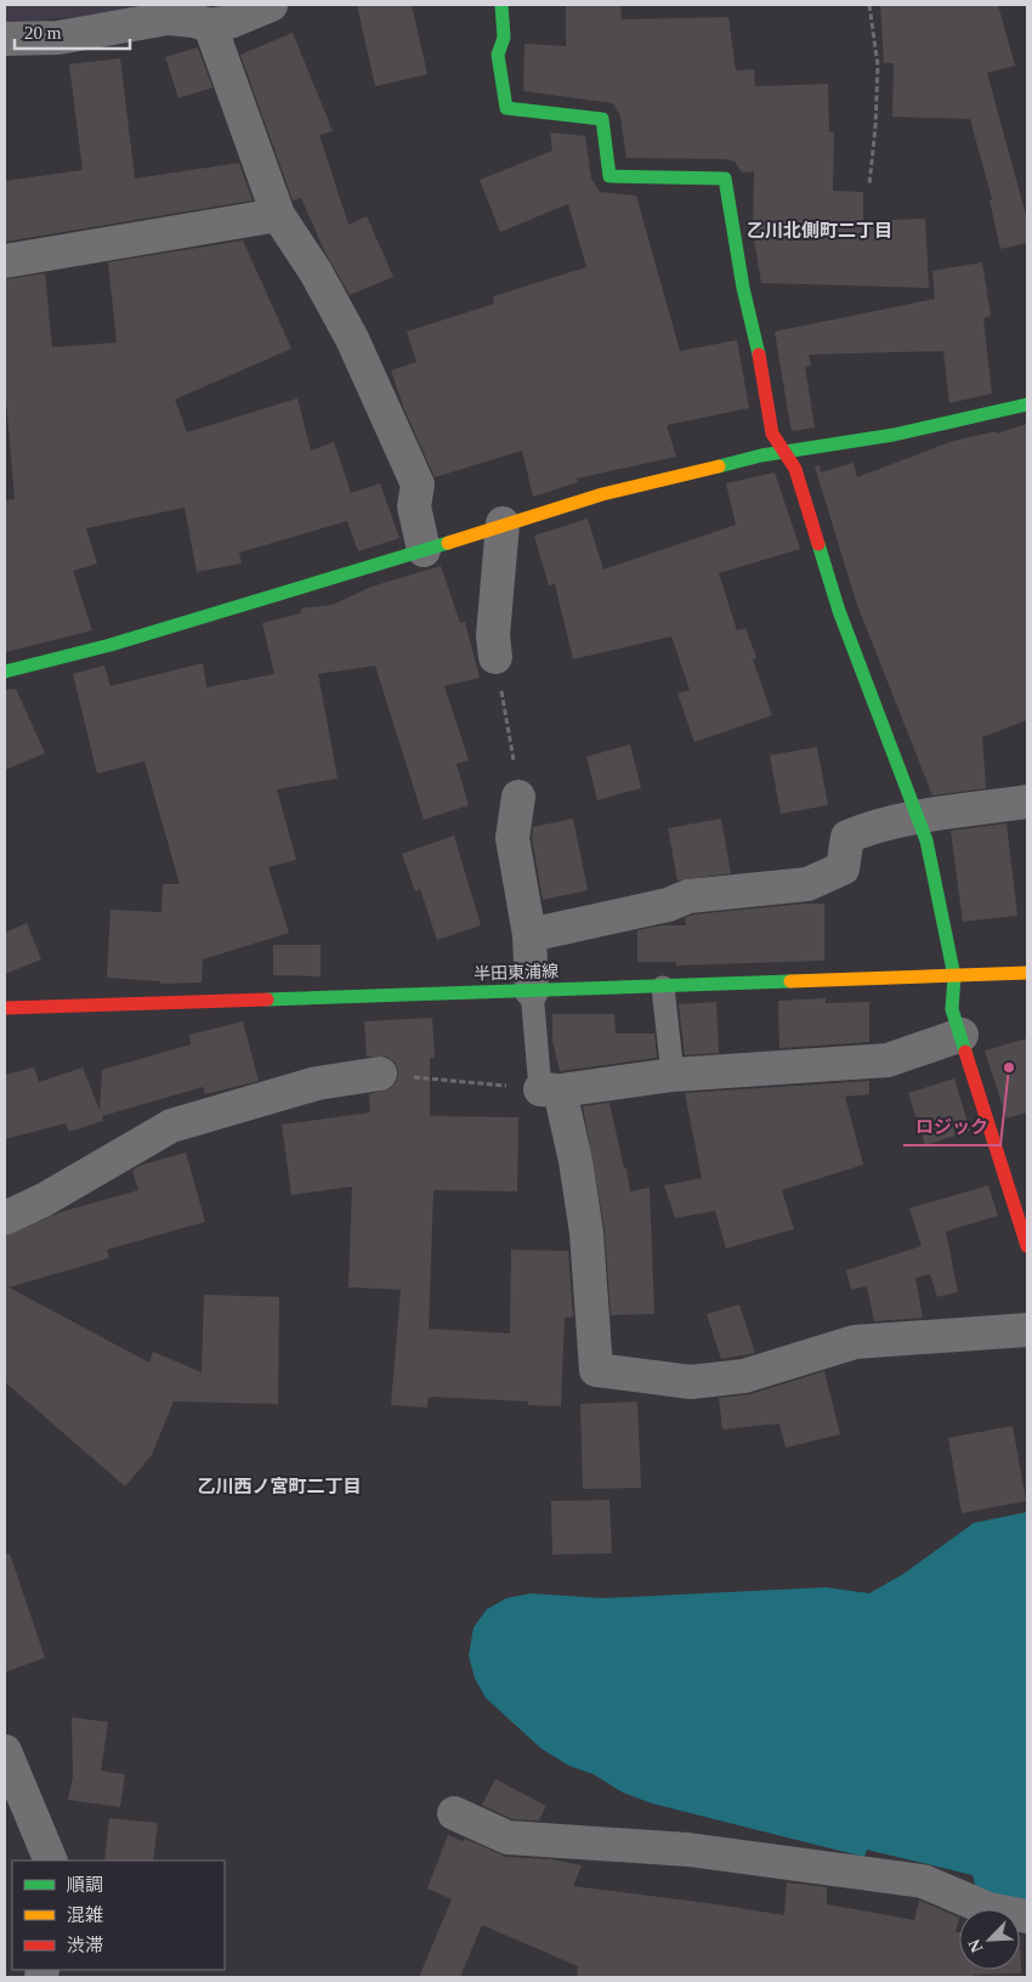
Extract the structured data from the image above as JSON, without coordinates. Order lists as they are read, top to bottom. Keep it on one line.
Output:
{"streets":{"street":["半田東浦線"]},"districts":["乙川北側町二丁目","乙川西ノ宮町二丁目"],"places":["ロジック"],"legend":["順調","混雑","渋滞"],"scale_bar":"20 m","north":"bottom left"}
